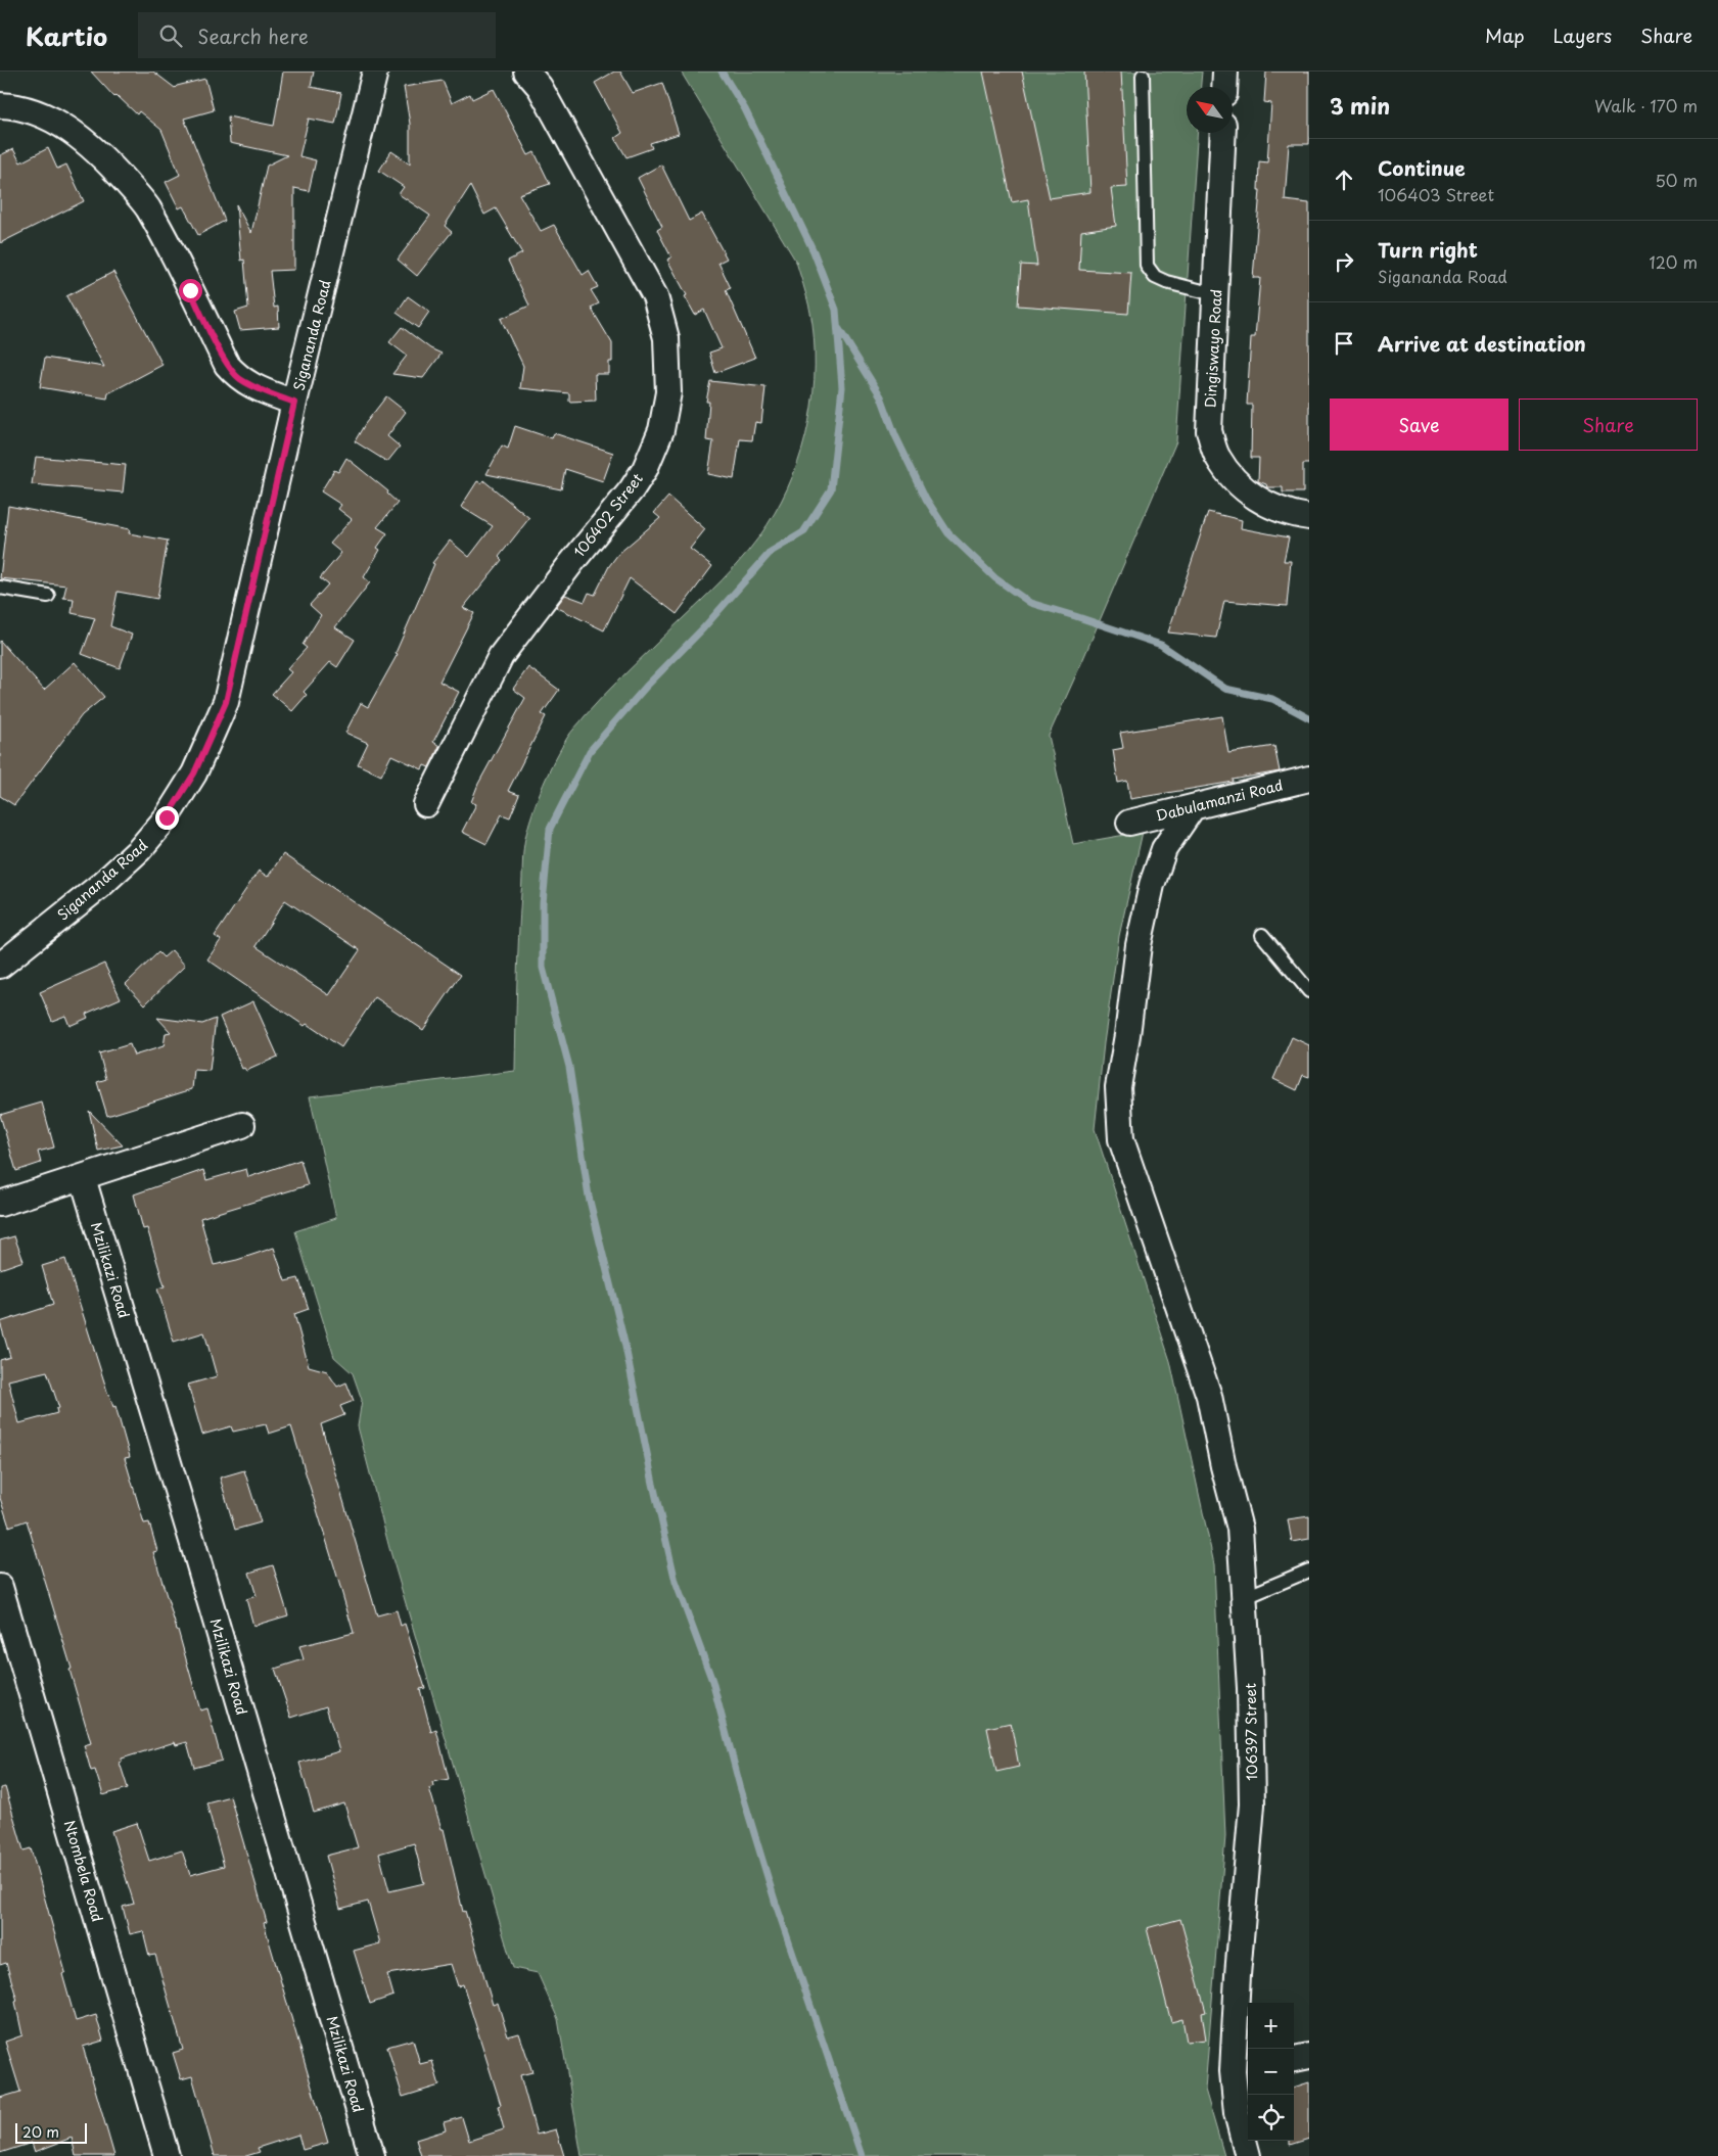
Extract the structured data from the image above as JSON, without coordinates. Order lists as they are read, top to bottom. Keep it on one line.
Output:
{"streets":{"street":["Sigananda Road","Dingiswayo Road","106402 Street","Dabulamanzi Road","Mzilikazi Road","106397 Street","Ntombela Road"]},"crossings":[["Dabulamanzi Road","106397 Street"]],"scale_bar":"20 m","north":"top left","page":{"header":"Kartio","search":"Search here","nav":["Map","Layers","Share"],"heading":["3 min","Walk · 170 m"],"list":[["Continue","106403 Street","50 m"],["Turn right","Sigananda Road","120 m"],"Arrive at destination"],"buttons":["Save","Share"],"map_buttons":["+","−"],"scale":"20 m"}}
